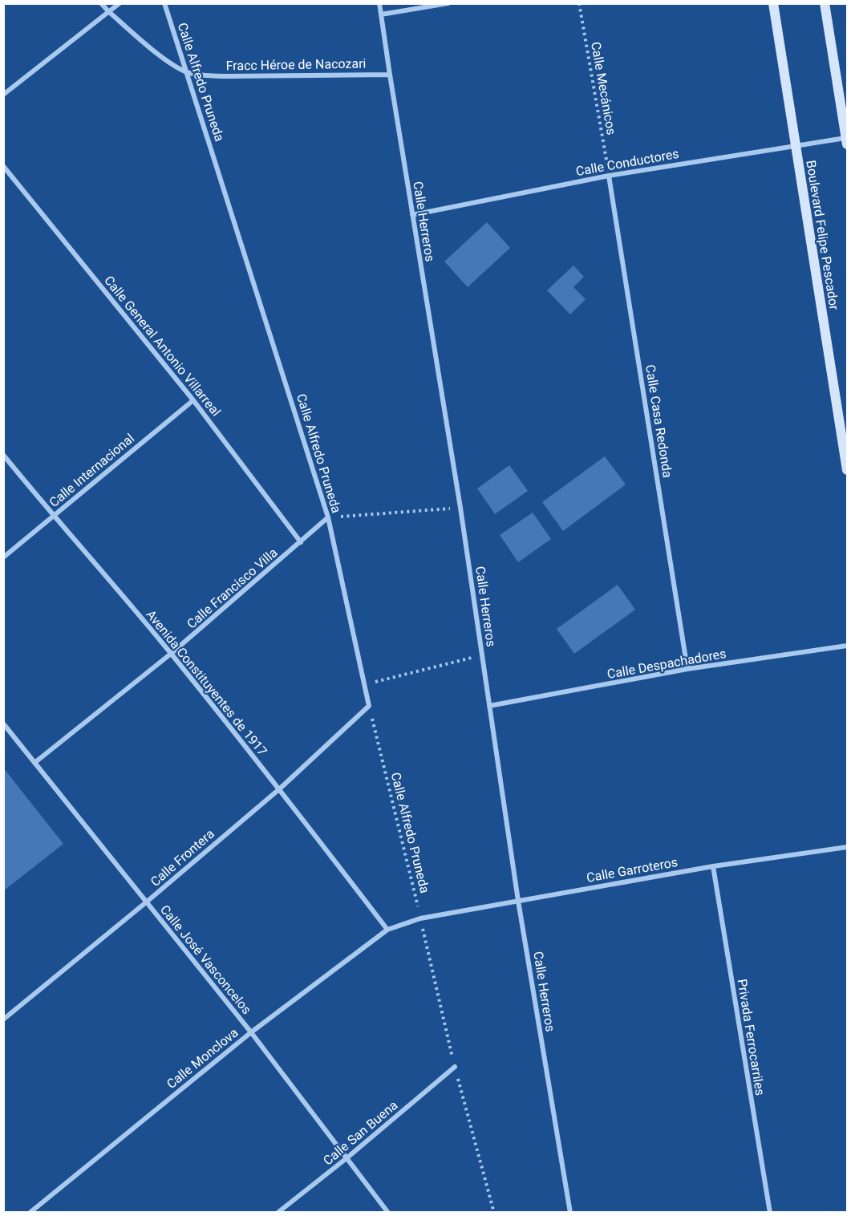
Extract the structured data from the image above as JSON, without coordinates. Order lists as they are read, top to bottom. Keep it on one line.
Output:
{"streets":{"street":["Fracc Héroe de Nacozari","Calle Alfredo Pruneda","Calle Conductores","Calle Herreros","Boulevard Felipe Pescador","Calle General Antonio Villarreal","Calle Casa Redonda","Calle Internacional","Calle Francisco Villa","Calle Despachadores","Avenida Constituyentes de 1917","Calle Frontera","Calle Garroteros","Calle José Vasconcelos","Privada Ferrocarriles","Calle Monclova","Calle San Buena"],"path":["Calle Mecánicos"]},"crossings":[["Fracc Héroe de Nacozari","Calle Alfredo Pruneda"],["Fracc Héroe de Nacozari","Calle Herreros"],["Calle Alfredo Pruneda","Calle Francisco Villa"],["Calle Alfredo Pruneda","Calle Frontera"],["Calle Alfredo Pruneda","Calle Garroteros"],["Calle Alfredo Pruneda","Calle Monclova"],["Calle Mecánicos","Calle Conductores"],["Calle Mecánicos","Calle Casa Redonda"],["Calle Conductores","Calle Herreros"],["Calle Conductores","Boulevard Felipe Pescador"],["Calle Conductores","Calle Casa Redonda"],["Calle Herreros","Calle Despachadores"],["Calle Herreros","Calle Garroteros"],["Calle General Antonio Villarreal","Calle Internacional"],["Calle General Antonio Villarreal","Calle Francisco Villa"],["Calle Casa Redonda","Calle Despachadores"],["Calle Internacional","Avenida Constituyentes de 1917"],["Calle Francisco Villa","Avenida Constituyentes de 1917"],["Calle Francisco Villa","Calle José Vasconcelos"],["Avenida Constituyentes de 1917","Calle Frontera"],["Avenida Constituyentes de 1917","Calle Monclova"],["Calle Frontera","Calle José Vasconcelos"],["Calle Garroteros","Privada Ferrocarriles"],["Calle Garroteros","Calle Monclova"],["Calle José Vasconcelos","Calle Monclova"],["Calle José Vasconcelos","Calle San Buena"]]}
